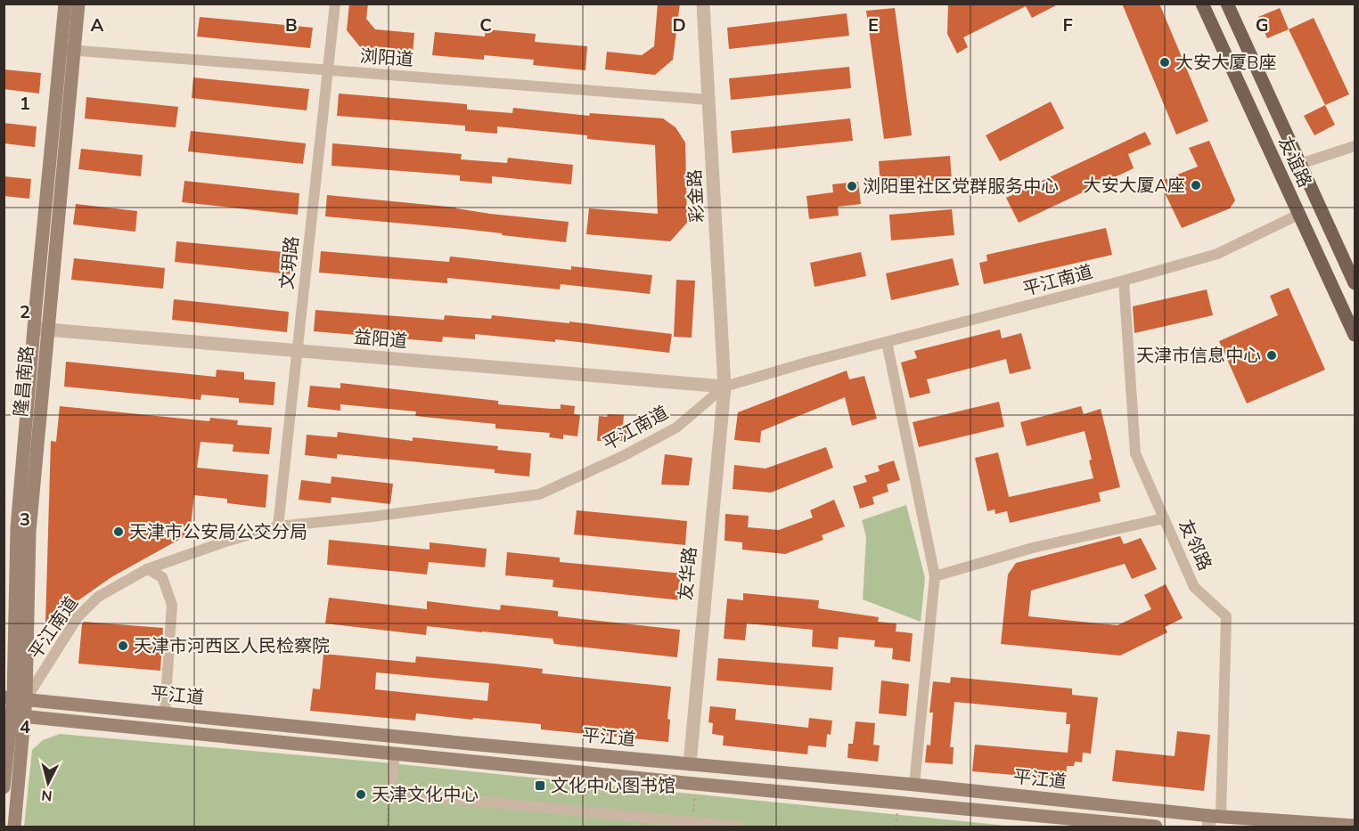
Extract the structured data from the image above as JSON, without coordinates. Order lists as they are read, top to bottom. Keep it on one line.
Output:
{"streets":{"main road":["友谊路","隆昌南路","平江道"],"street":["浏阳道","彩金路","文玥路","平江南道","益阳道","友邻路","友华路"]},"crossings":[["浏阳道","彩金路"],["浏阳道","文玥路"],["浏阳道","隆昌南路"],["友谊路","平江南道"],["彩金路","平江南道"],["彩金路","益阳道"],["彩金路","友华路"],["文玥路","平江南道"],["文玥路","益阳道"],["平江南道","益阳道"],["平江南道","隆昌南路"],["平江南道","友邻路"],["平江南道","友华路"],["平江南道","平江道"],["益阳道","隆昌南路"],["益阳道","友华路"],["隆昌南路","平江道"],["友邻路","平江道"],["友华路","平江道"]],"places":{"other":["大安大厦B座","大安大厦A座","浏阳里社区党群服务中心","天津市信息中心","天津市公安局公交分局","天津市河西区人民检察院","天津文化中心"],"transit":["文化中心图书馆"]},"north":"bottom","grid":{"columns":["A","B","C","D","E","F","G"],"rows":["1","2","3","4"]}}
